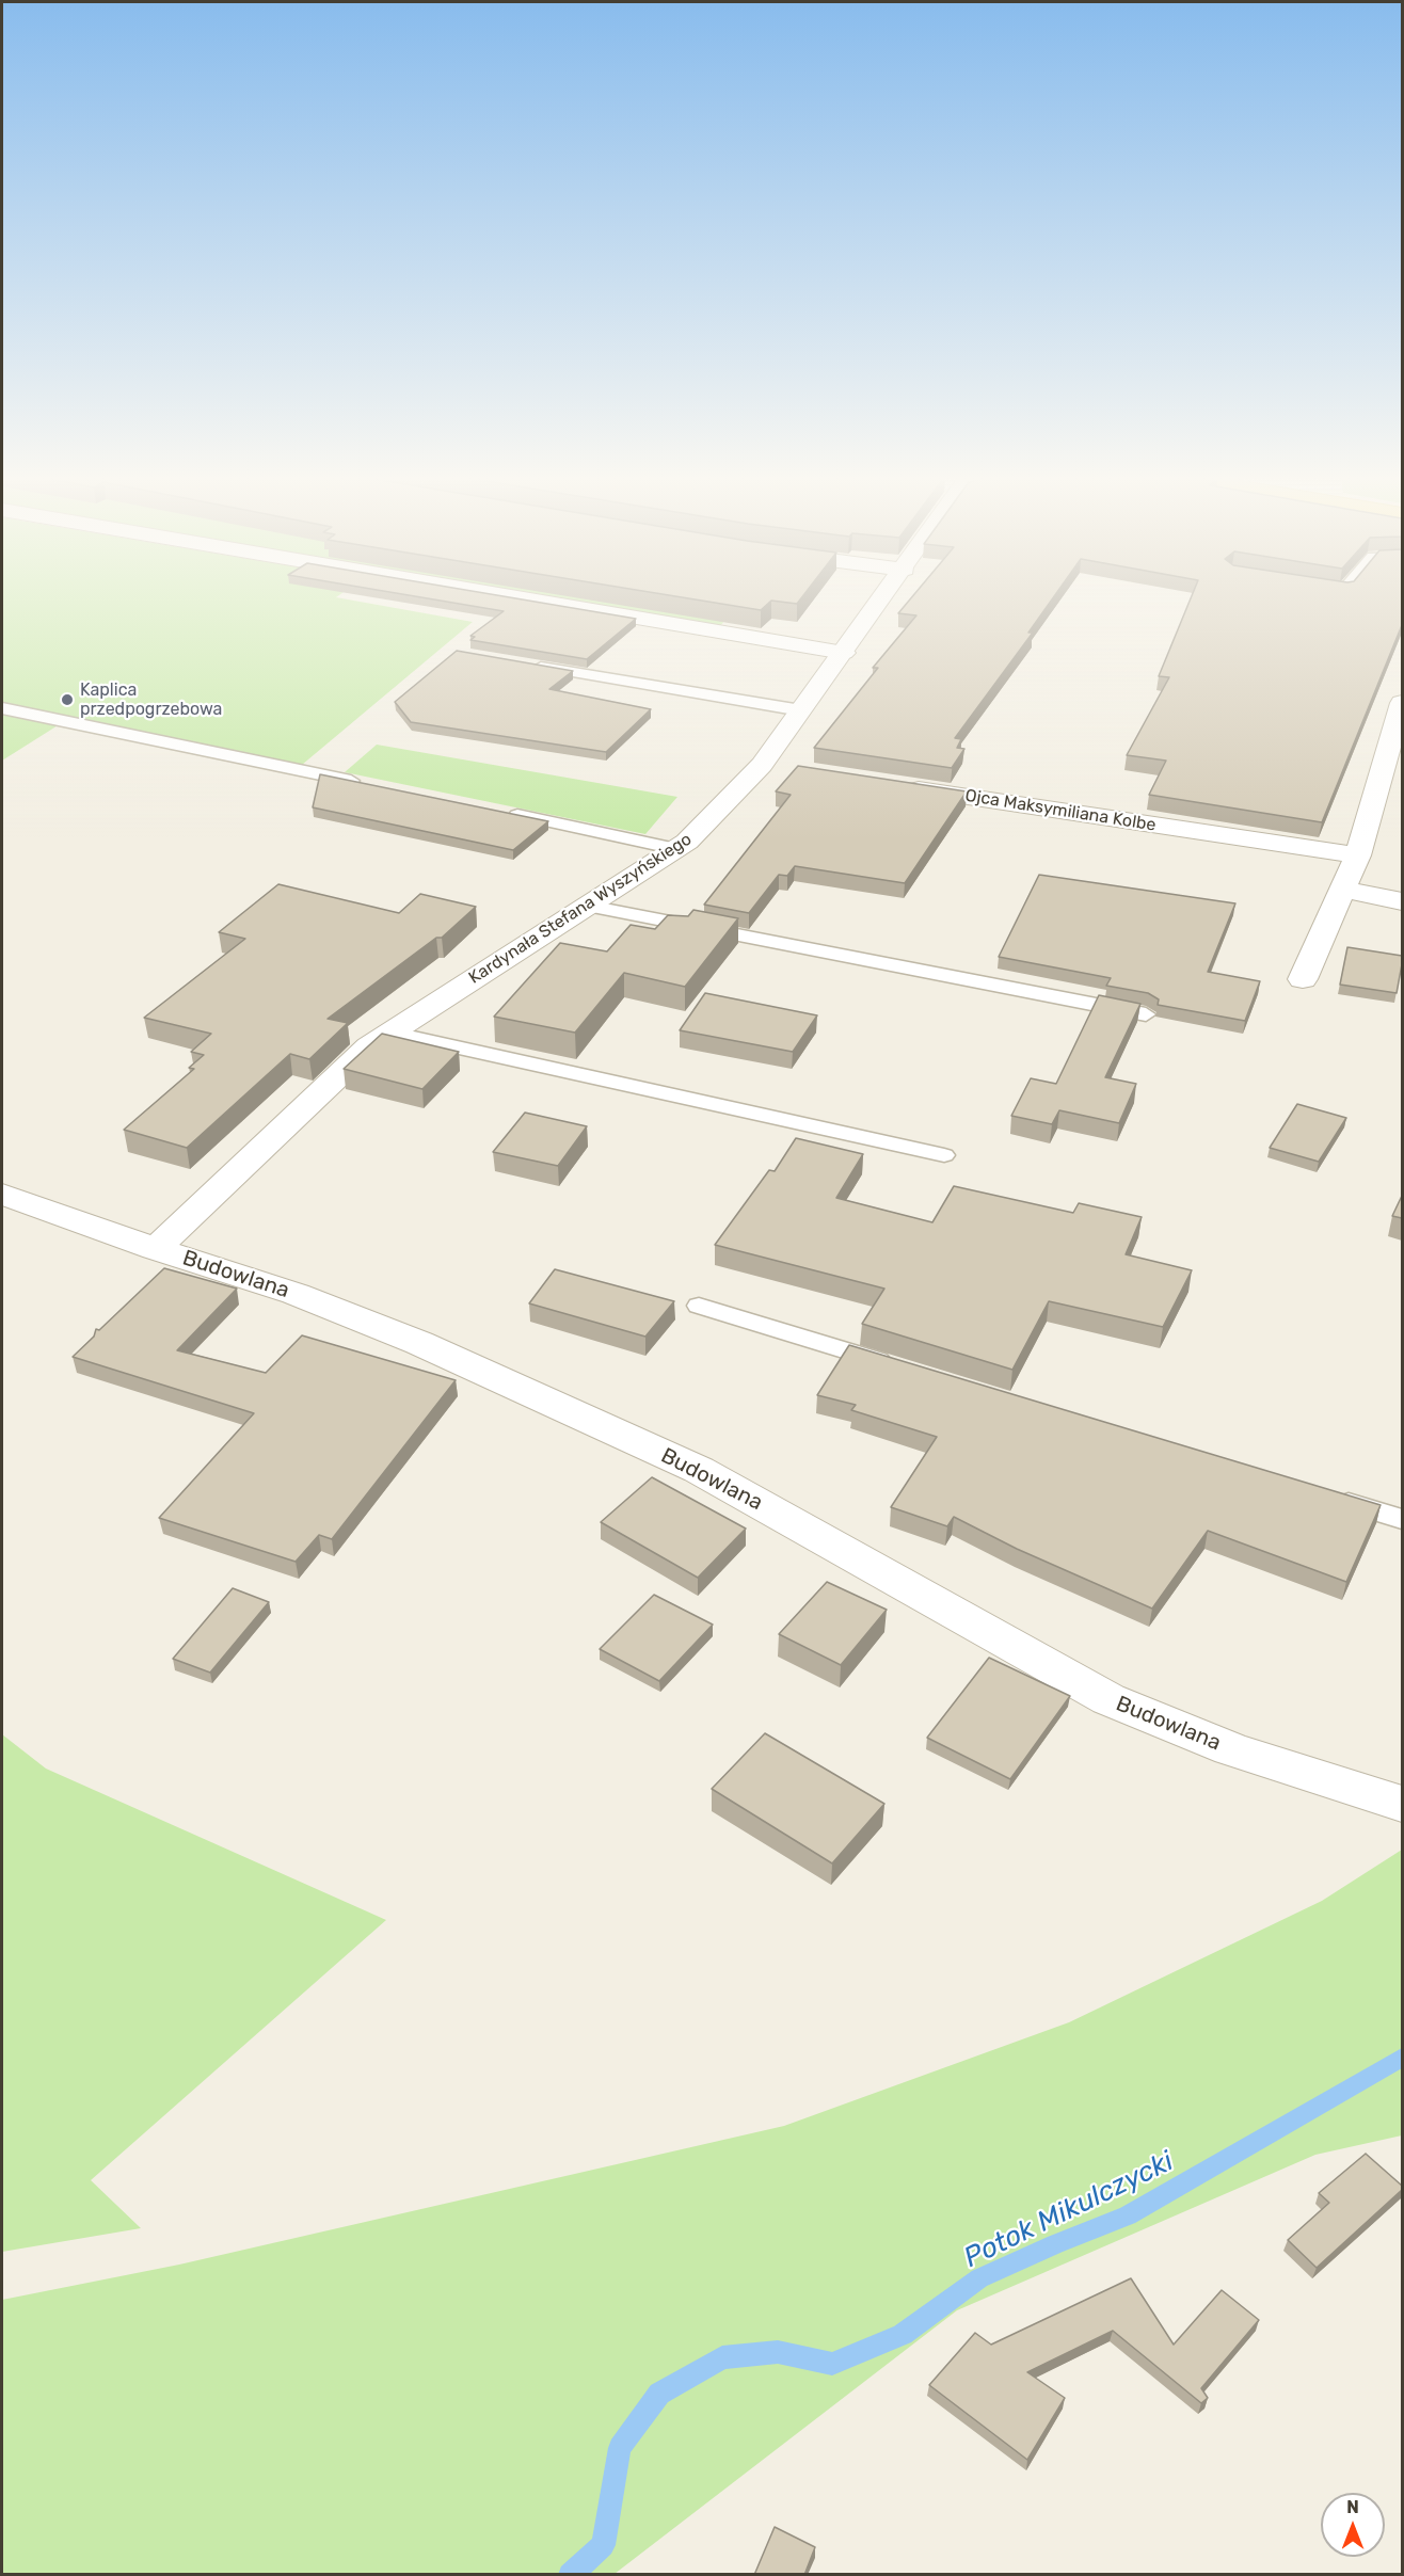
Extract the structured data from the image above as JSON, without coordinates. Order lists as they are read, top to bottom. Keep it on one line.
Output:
{"streets":{"street":["Ojca Maksymiliana Kolbe","Kardynała Stefana Wyszyńskiego","Budowlana"]},"crossings":[["Kardynała Stefana Wyszyńskiego","Budowlana"]],"water":["Potok Mikulczycki"],"places":["Kaplica przedpogrzebowa"],"north":"top"}
